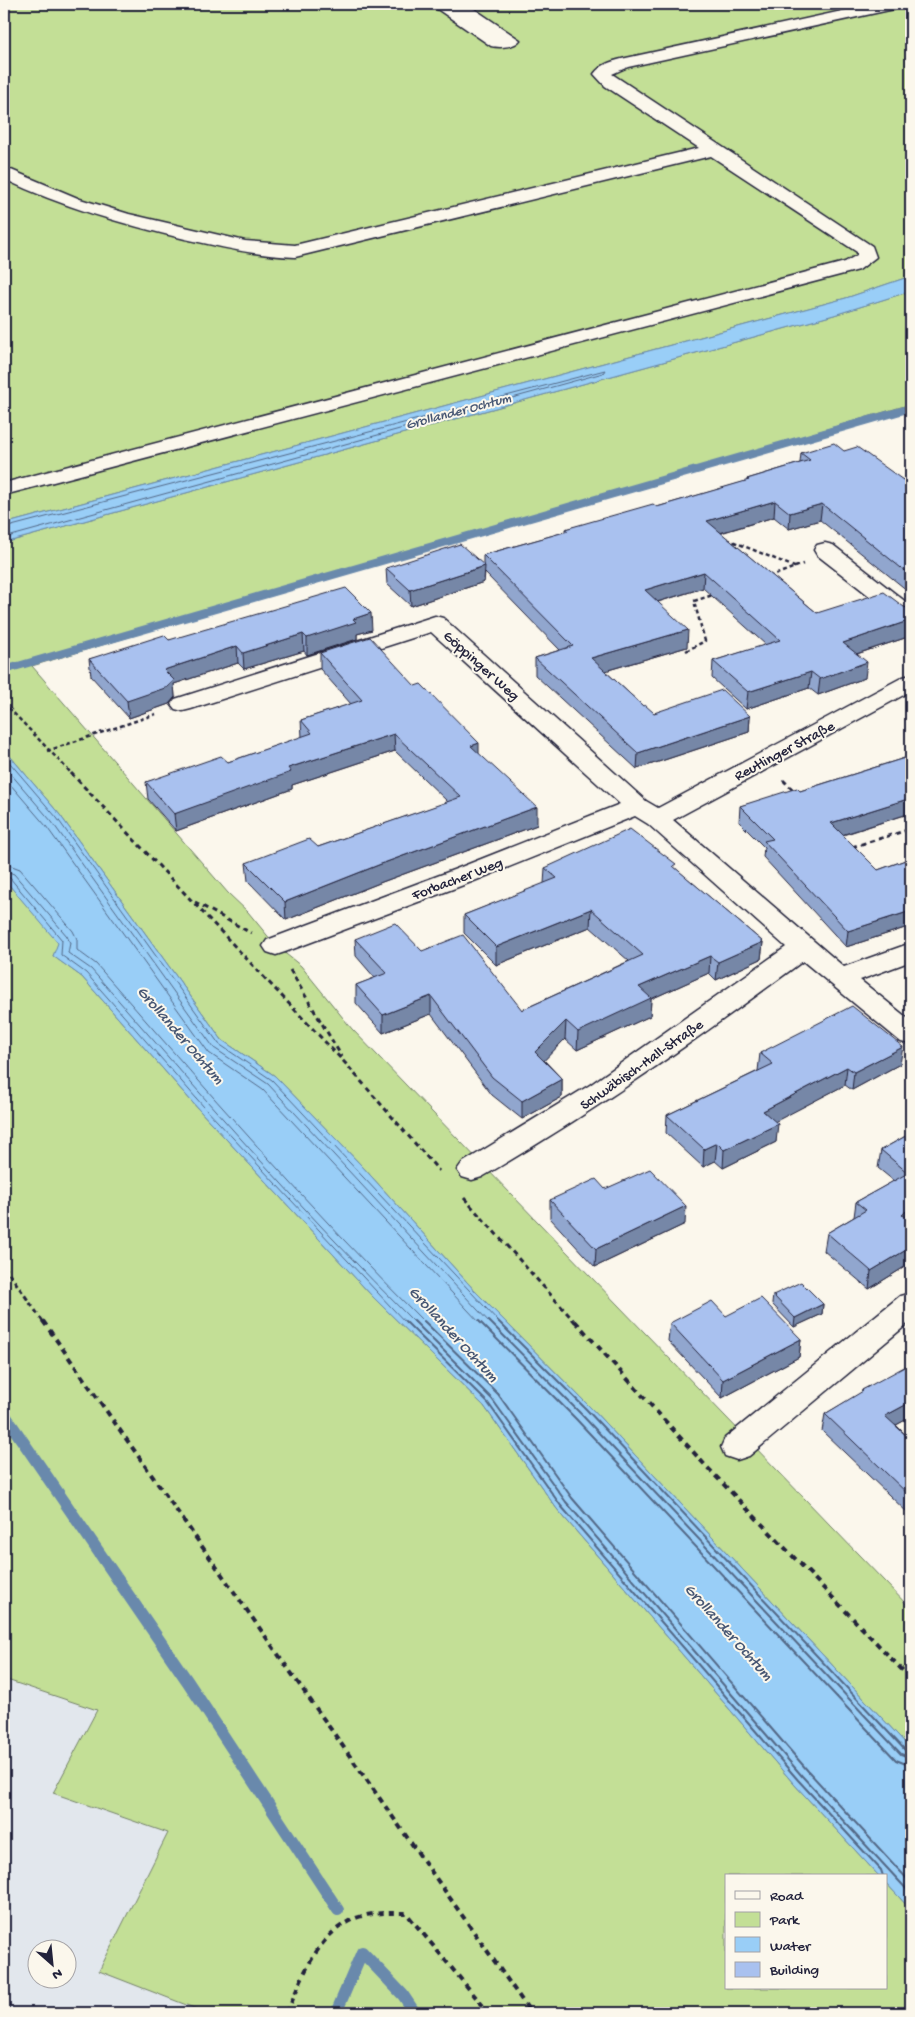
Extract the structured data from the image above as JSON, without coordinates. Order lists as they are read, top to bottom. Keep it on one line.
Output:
{"streets":{"street":["Göppinger Weg","Reutlinger Straße","Forbacher Weg","Schwäbisch-Hall-Straße"]},"crossings":[["Göppinger Weg","Reutlinger Straße"],["Göppinger Weg","Forbacher Weg"],["Reutlinger Straße","Forbacher Weg"]],"water":["Grollander Ochtum"],"legend":["Road","Park","Water","Building"],"north":"bottom right"}
